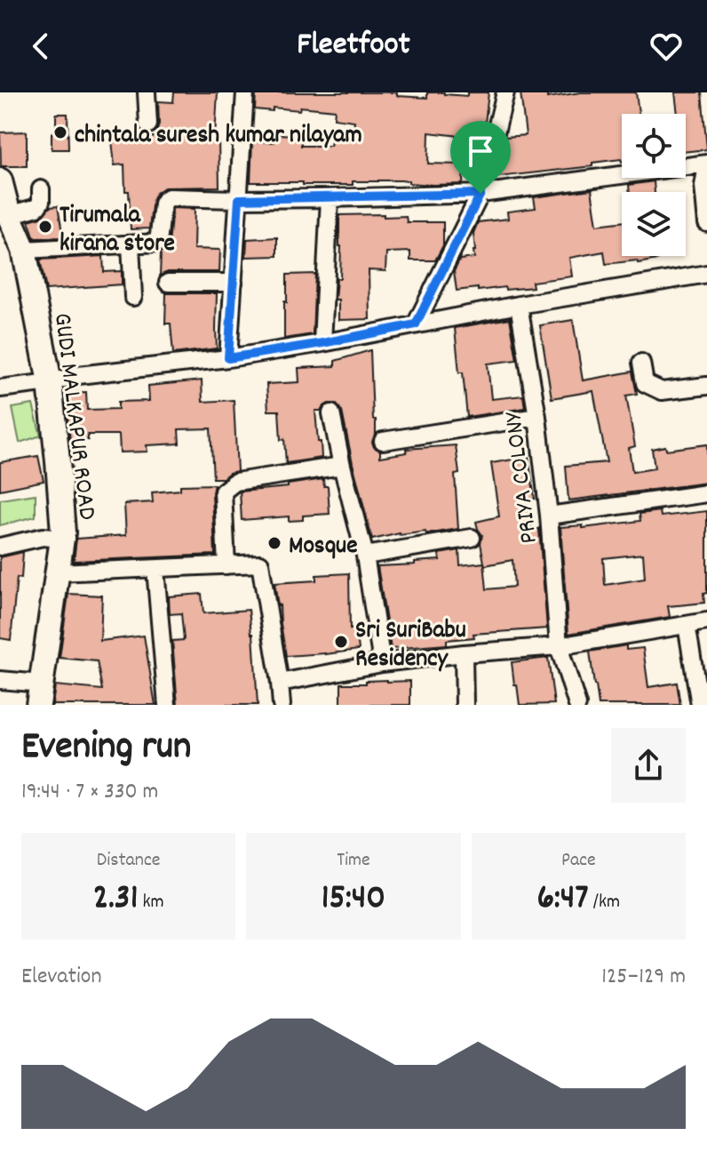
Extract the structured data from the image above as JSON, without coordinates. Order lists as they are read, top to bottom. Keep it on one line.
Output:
{"streets":{"street":["GUDI MALKAPUR ROAD","PRIYA COLONY"]},"places":["chintala suresh kumar nilayam","Tirumala kirana store","Mosque","Sri SuriBabu Residency"],"page":{"header":"Fleetfoot","heading":["Evening run","19:44 · 7 × 330 m"],"stats":[["Distance","2.31 km"],["Time","15:40"],["Pace","6:47 /km"]],"chart":["Elevation","125–129 m"]}}
